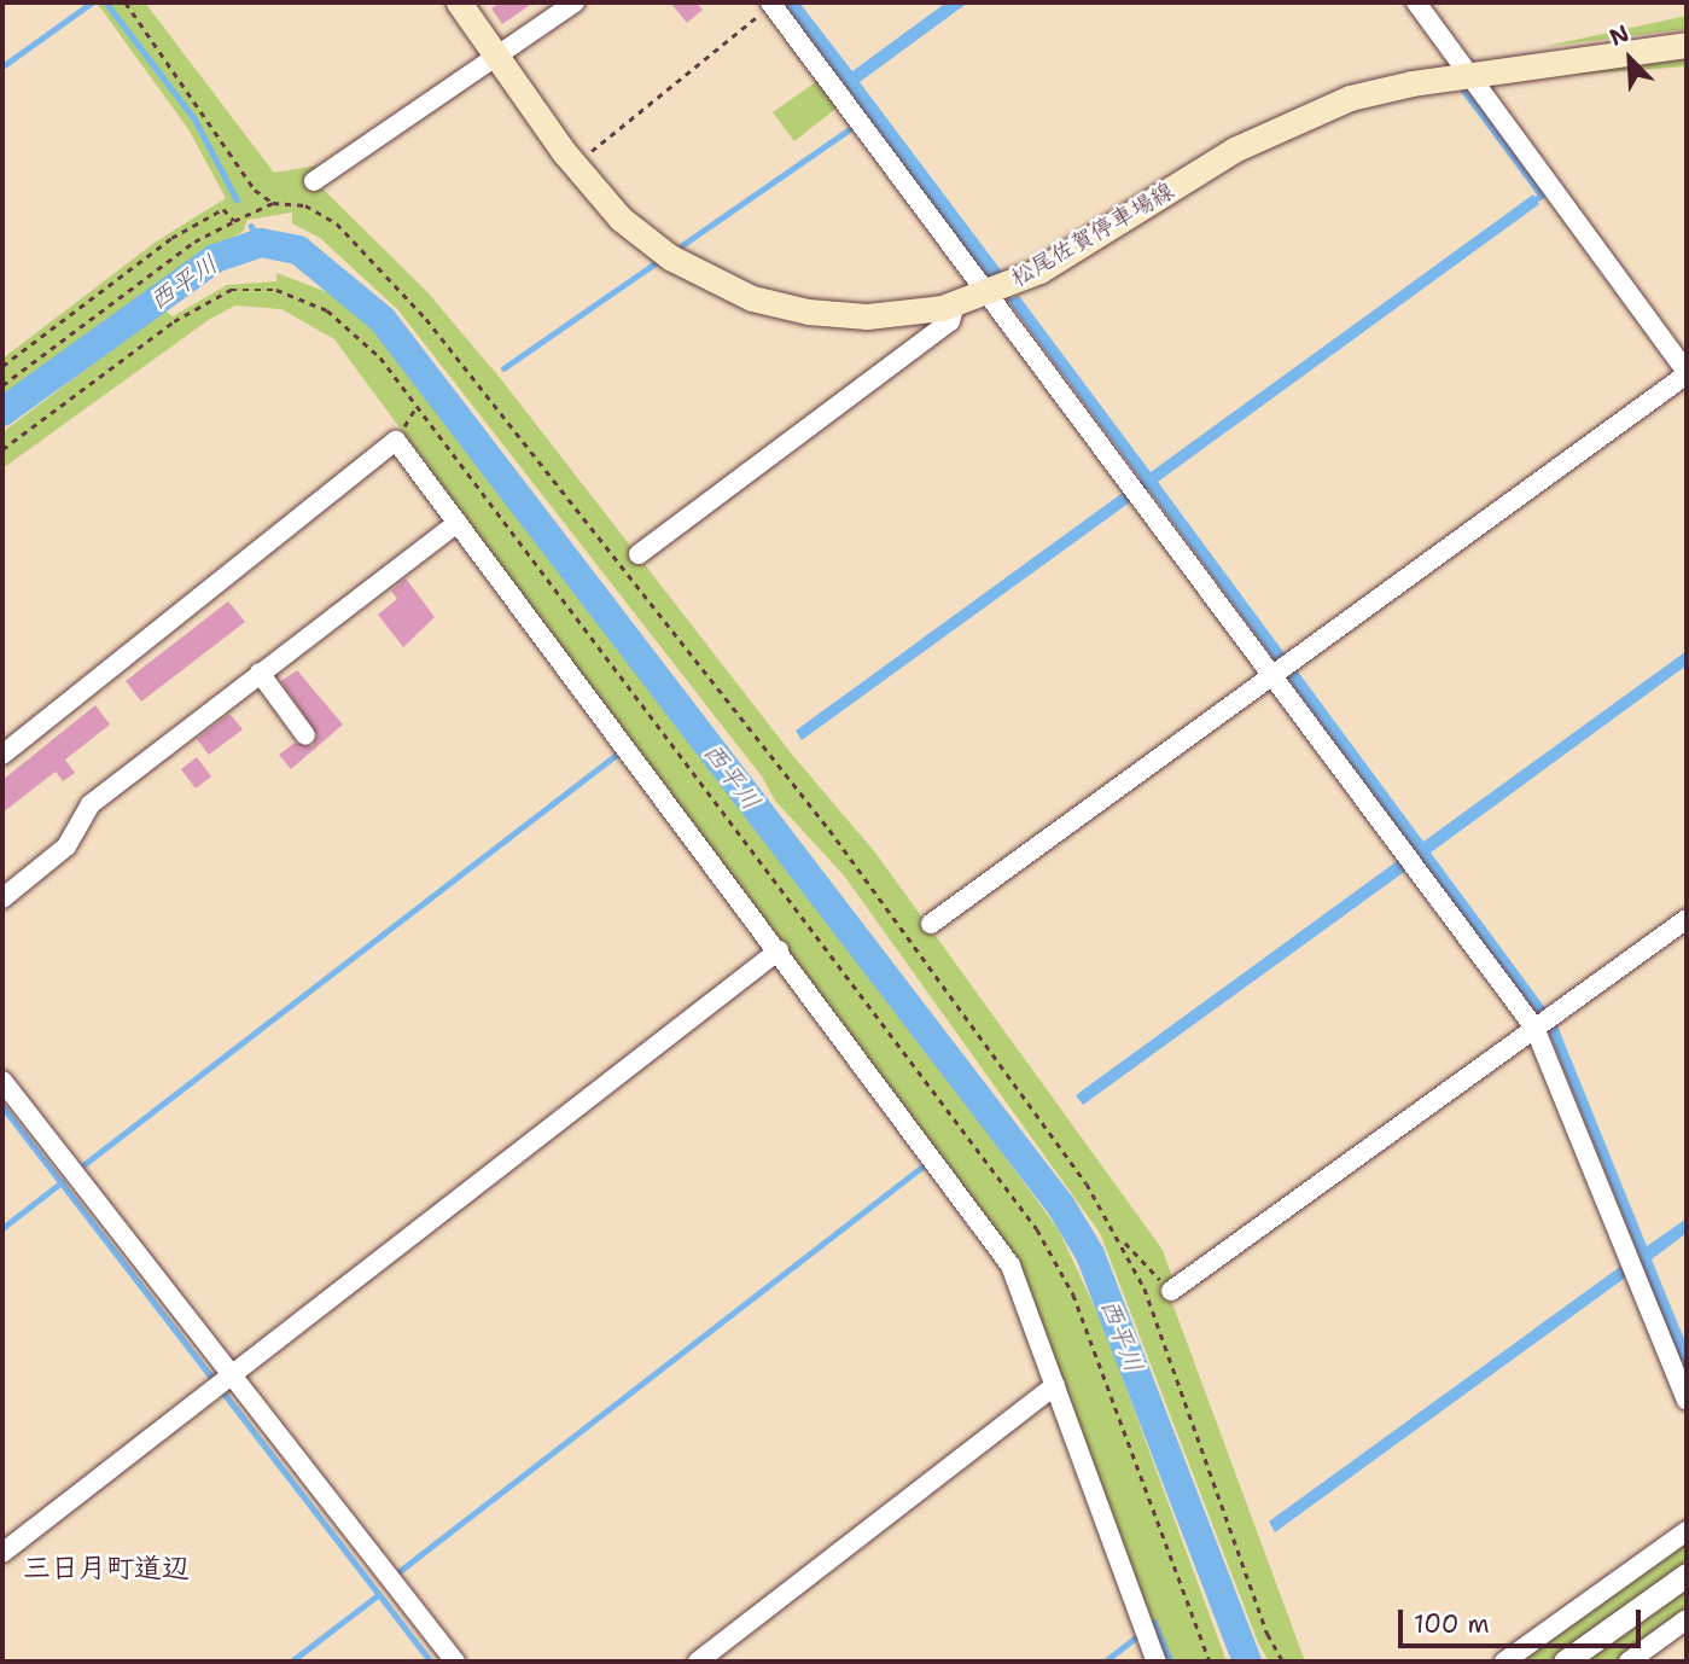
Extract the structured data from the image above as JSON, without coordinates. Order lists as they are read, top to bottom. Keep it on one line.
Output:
{"streets":{"main road":["松尾佐賀停車場線"]},"districts":["三日月町道辺"],"water":["西平川"],"scale_bar":"100 m","north":"top left"}
